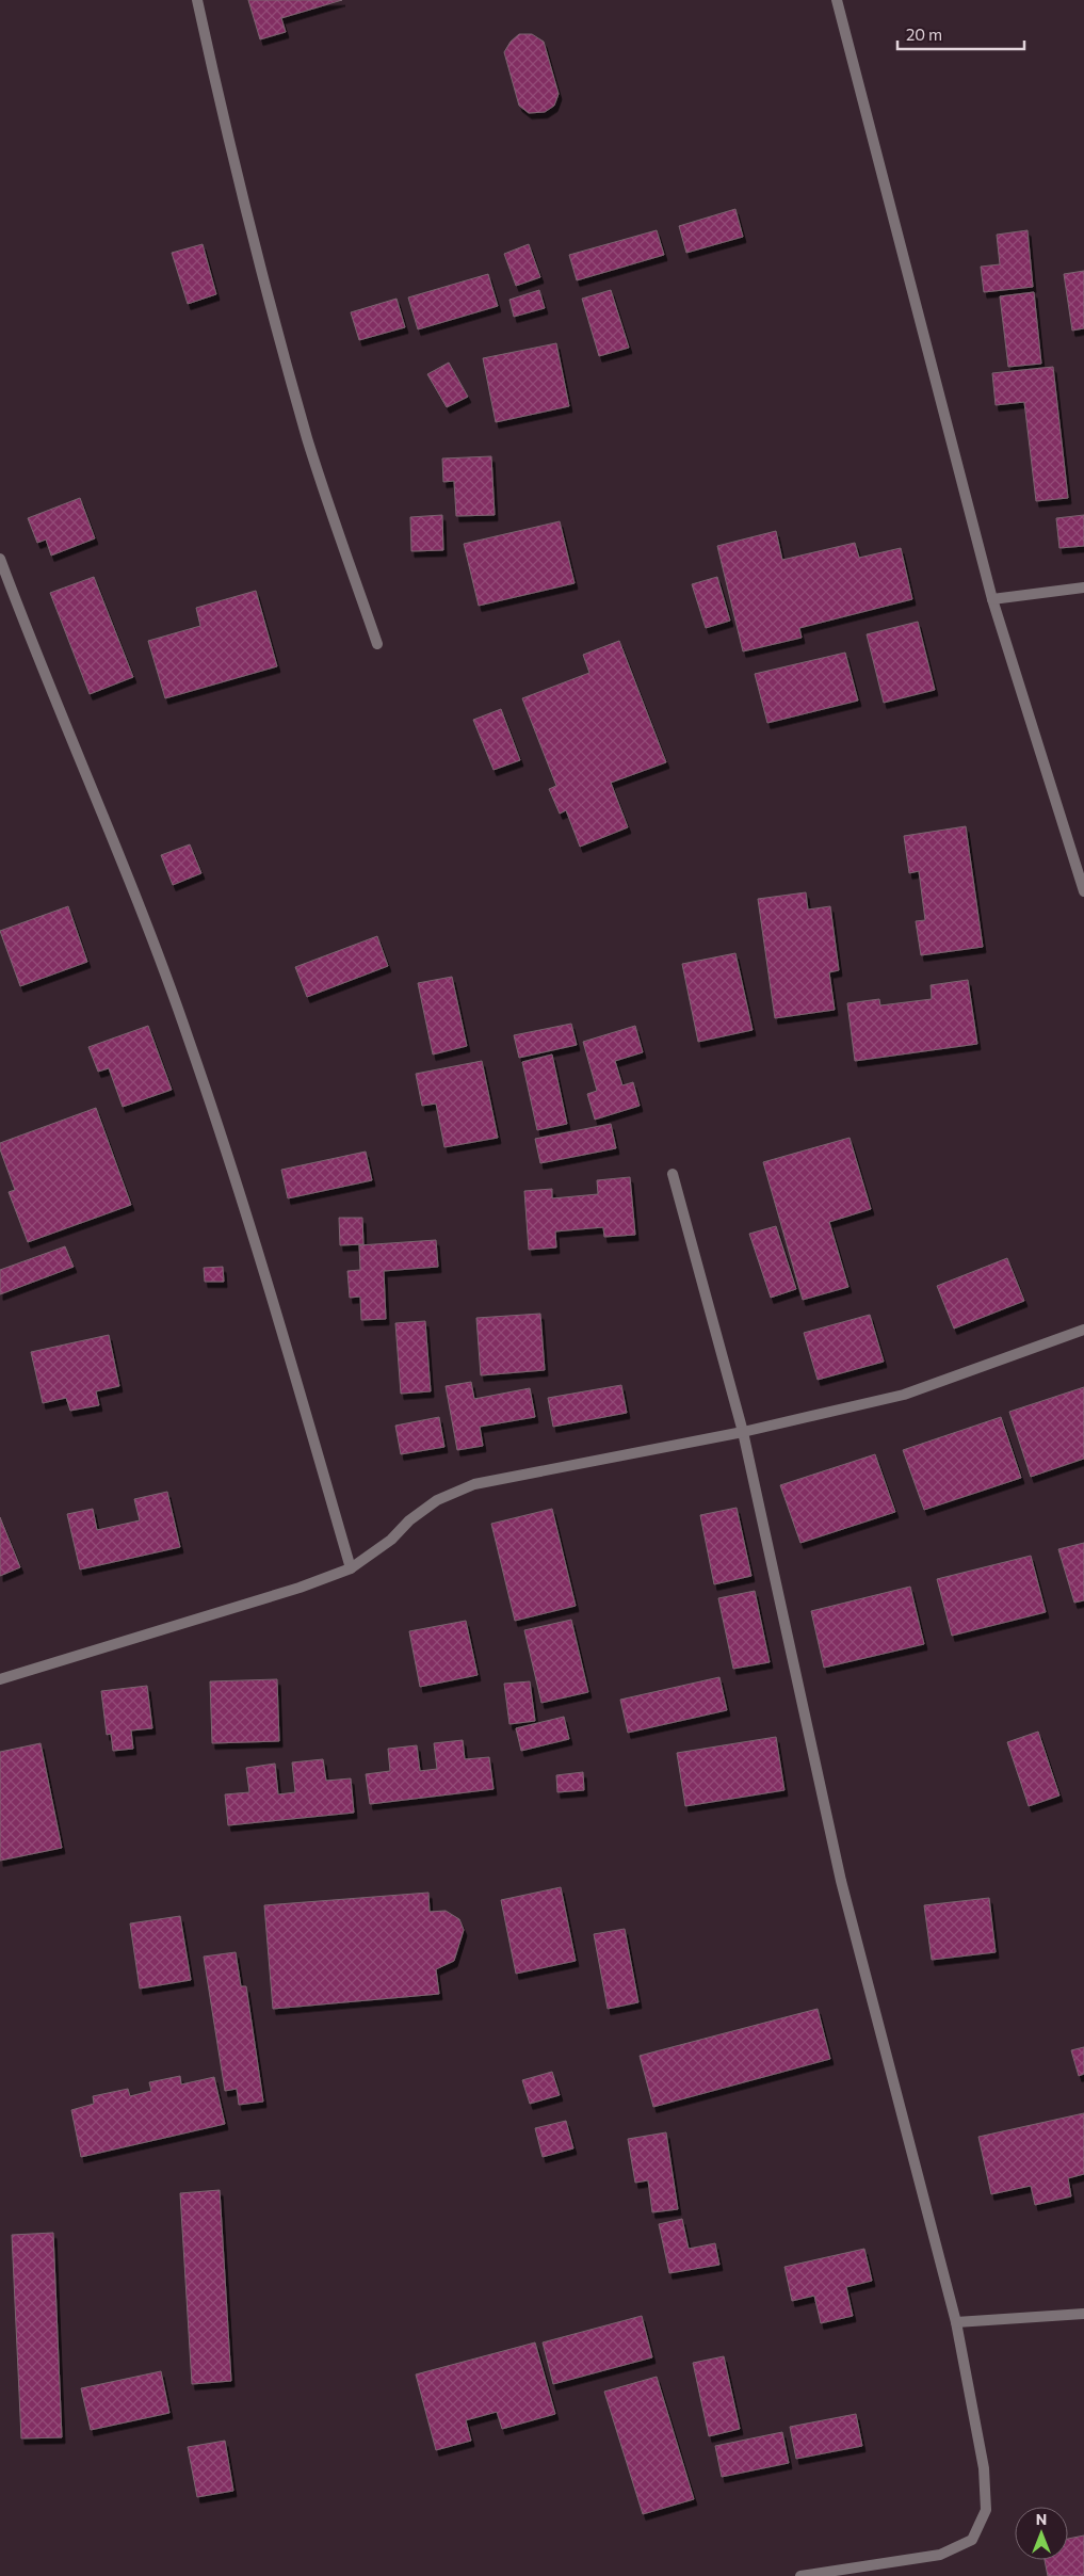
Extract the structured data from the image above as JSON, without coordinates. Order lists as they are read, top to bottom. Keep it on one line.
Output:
{"scale_bar":"20 m","north":"top"}
